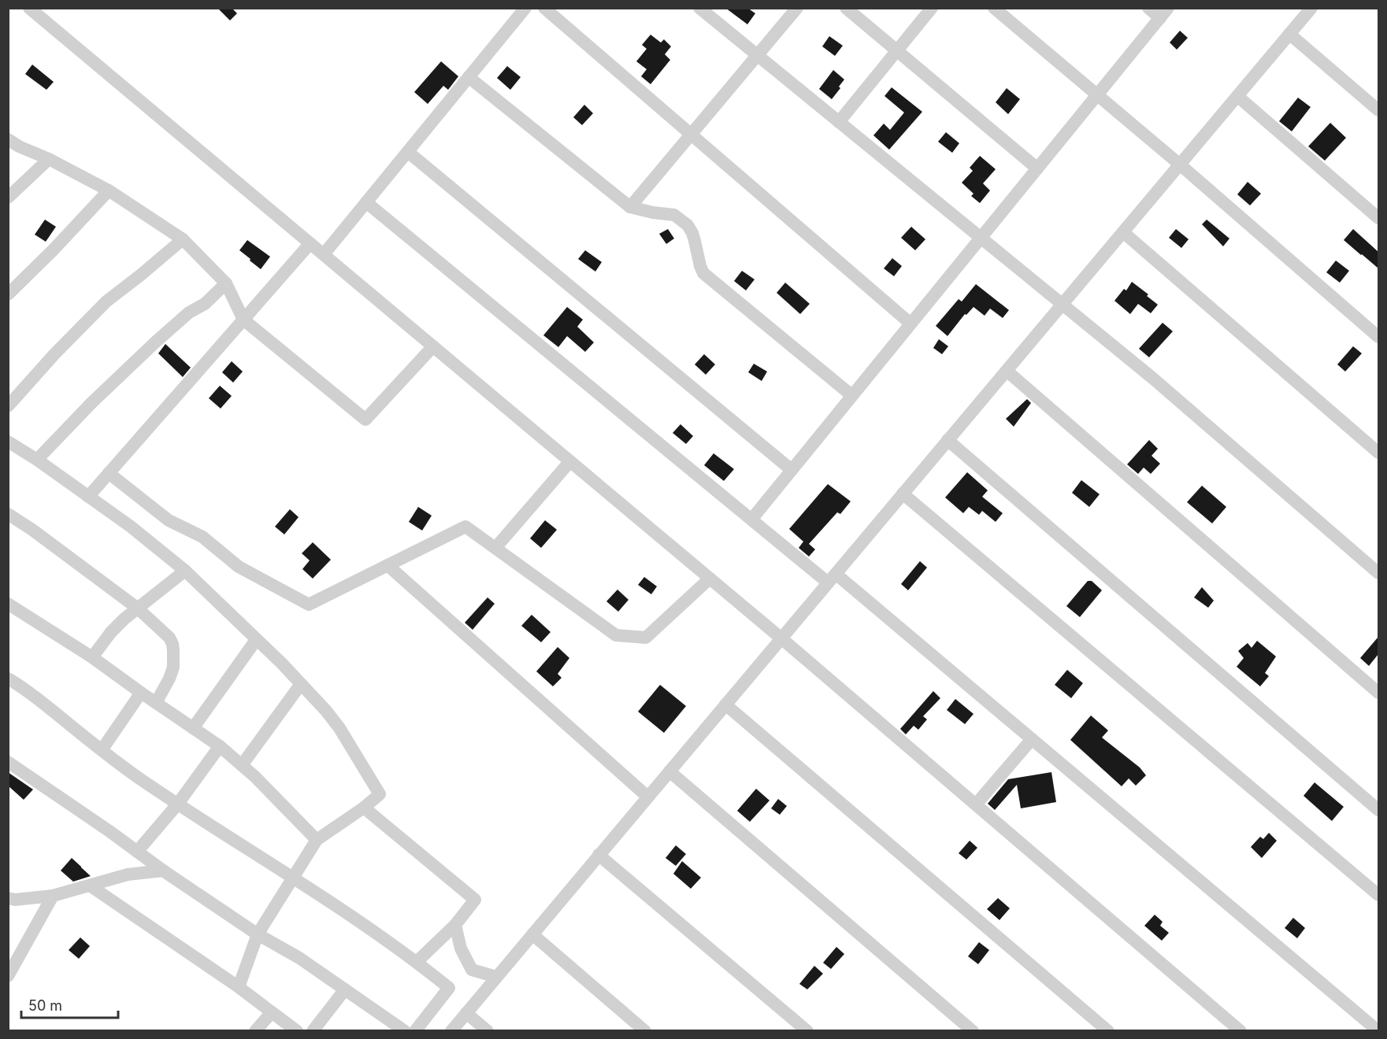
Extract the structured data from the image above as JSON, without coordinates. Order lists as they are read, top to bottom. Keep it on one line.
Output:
{"scale_bar":"50 m"}
